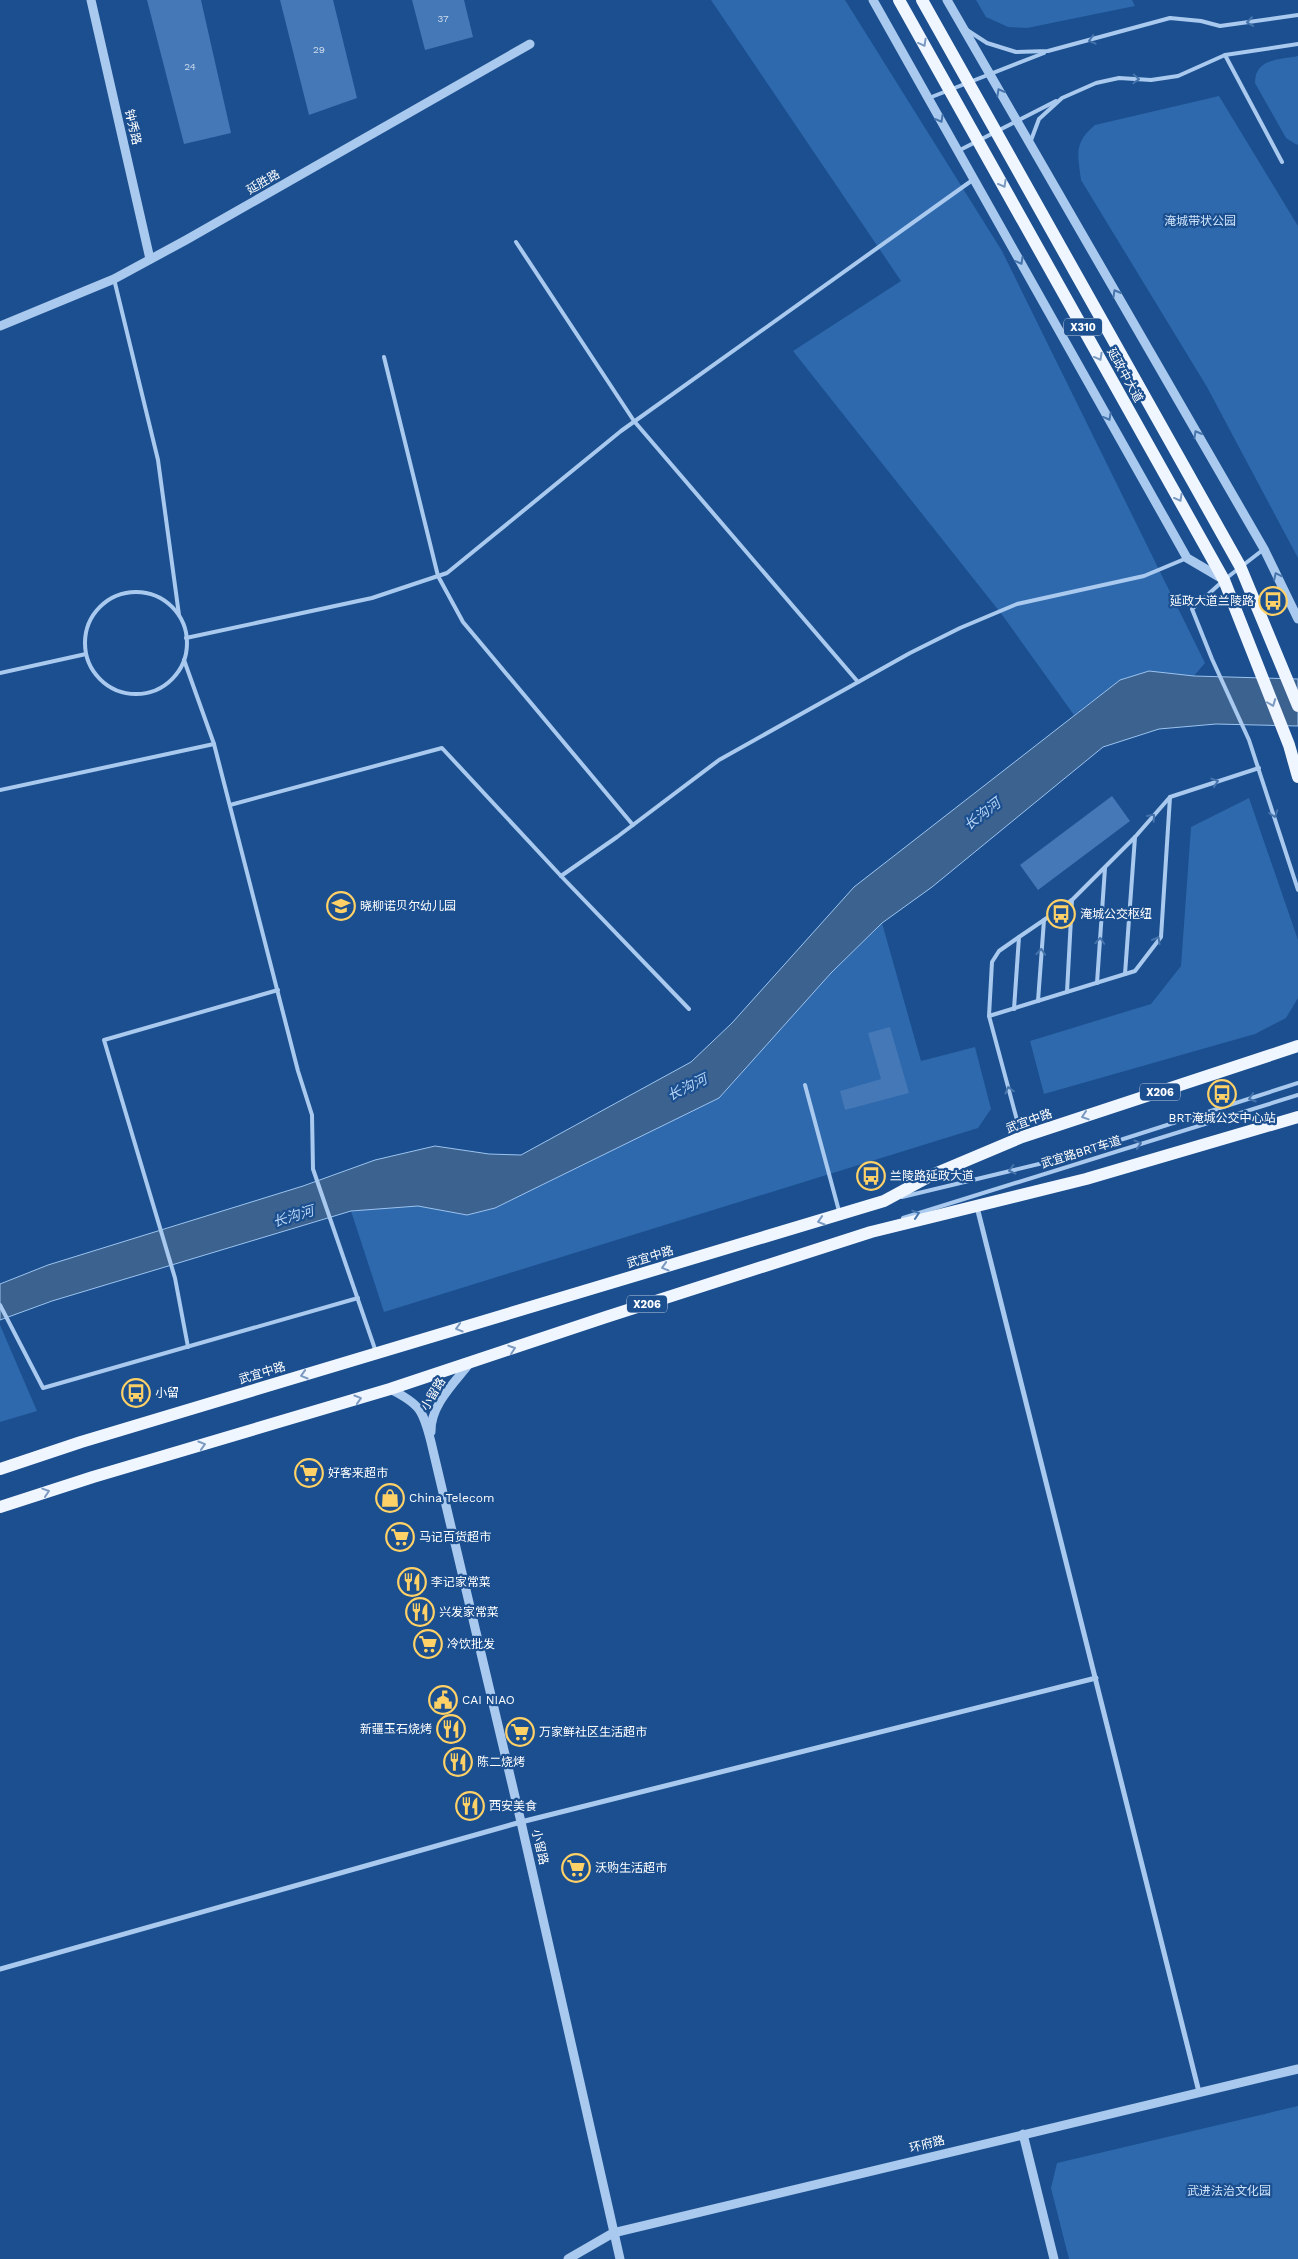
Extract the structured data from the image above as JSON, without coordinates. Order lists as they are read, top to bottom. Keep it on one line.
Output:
{"streets":{"main road":["X310","延政中大道","X206","武宜中路"],"street":["钟秀路","延胜路","小留路","环府路"],"lane":["武宜路BRT车道"]},"crossings":[["钟秀路","延胜路"],["X206","武宜路BRT车道"],["X206","小留路"],["武宜中路","武宜路BRT车道"],["小留路","环府路"]],"water":["长沟河"],"parks":["淹城带状公园","武进法治文化园"],"places":{"bus stop":["延政大道兰陵路","淹城公交枢纽","BRT淹城公交中心站","兰陵路延政大道","小留"],"school or university":["晓柳诺贝尔幼儿园"],"supermarket":["好客来超市","马记百货超市","冷饮批发","万家鲜社区生活超市","沃购生活超市"],"shop":["China Telecom"],"restaurant":["李记家常菜","兴发家常菜","新疆玉石烧烤","陈二烧烤","西安美食"],"public building":["CAI NIAO"]},"house_numbers":["37","29","24"]}
